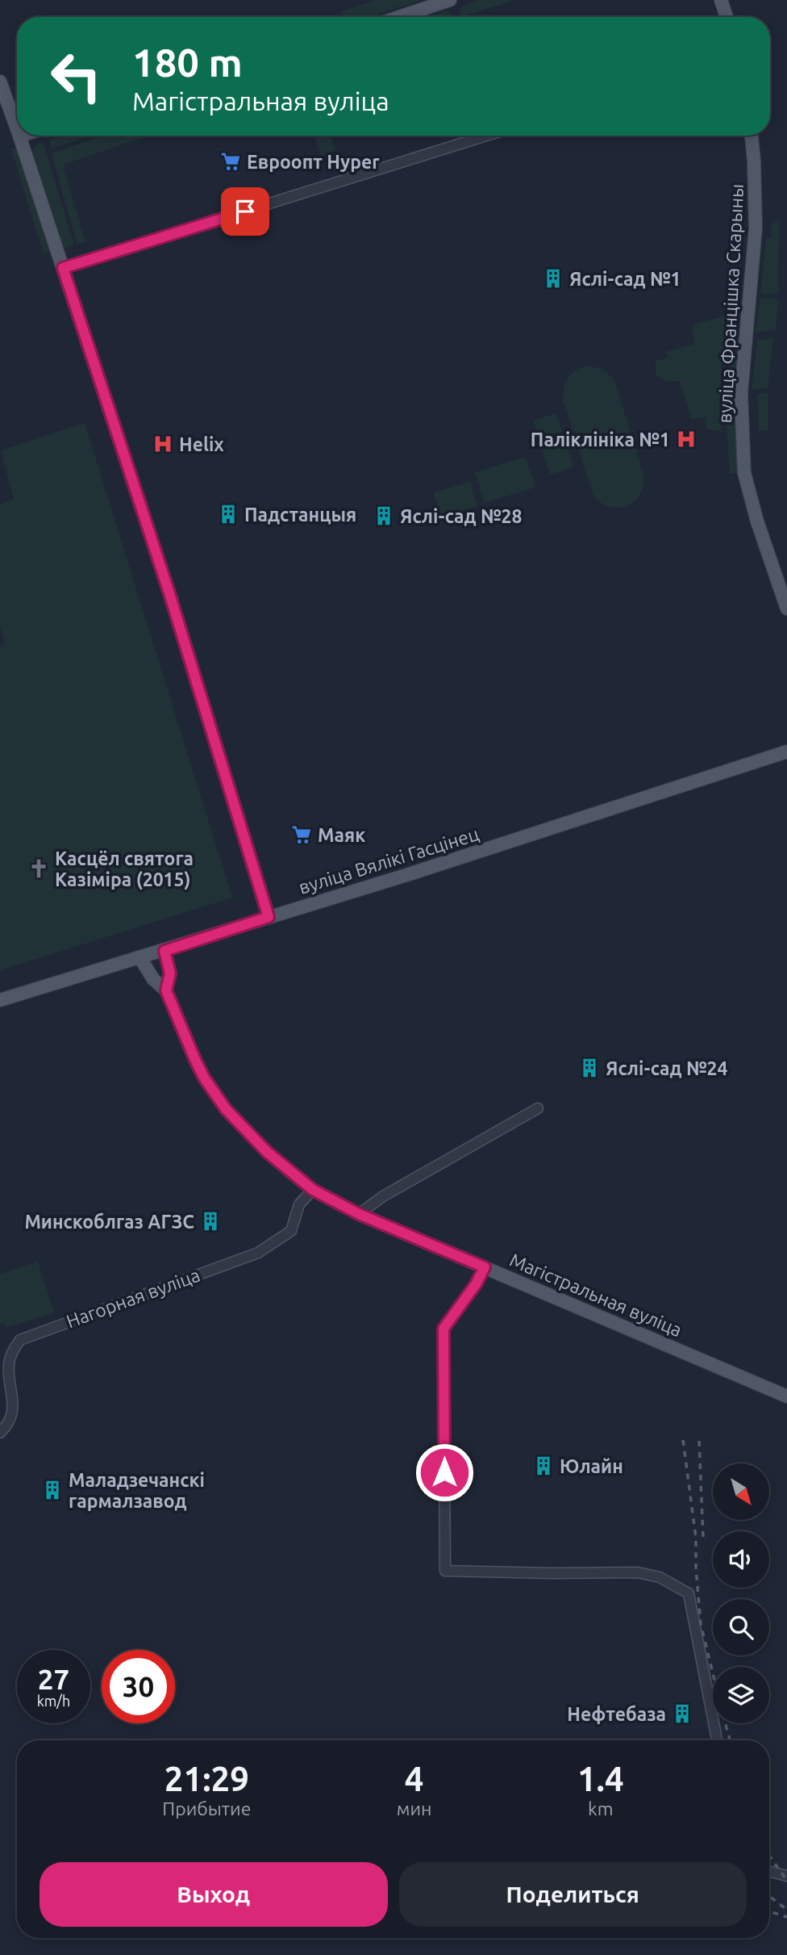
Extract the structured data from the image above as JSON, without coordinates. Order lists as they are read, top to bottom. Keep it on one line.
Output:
{"streets":{"main road":["вуліца Францішка Скарыны","вуліца Вялікі Гасцінец","Магістральная вуліца"],"street":["Нагорная вуліца"]},"crossings":[["Магістральная вуліца","Нагорная вуліца"]],"places":{"supermarket":["Евроопт Hyper","Маяк"],"building":["Яслі-сад №1","Падстанцыя","Яслі-сад №28","Яслі-сад №24","Минскоблгаз АГЗС","Юлайн","Маладзечанскі гармалзавод","Нефтебаза"],"hospital":["Паліклініка №1","Helix"],"church":["Касцёл святога Казіміра (2015)"]},"north":"bottom right","page":{"turn":["180 m","Магістральная вуліца"],"speed":"27 km/h","limit":"30","eta":["21:29","Прибытие","4","мин","1.4","km"],"buttons":["Выход","Поделиться"]}}
